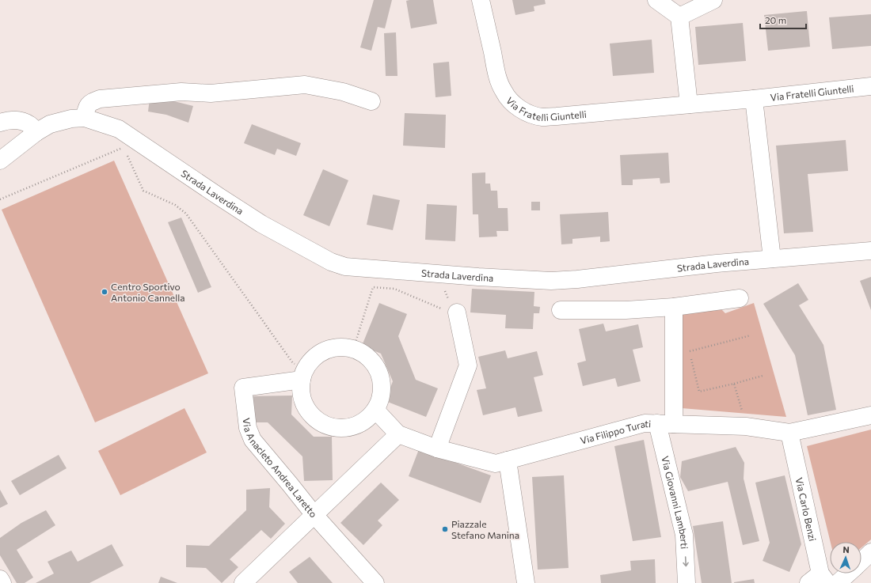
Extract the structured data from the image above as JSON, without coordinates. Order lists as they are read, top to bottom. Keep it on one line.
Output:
{"streets":{"street":["Via Fratelli Giuntelli","Strada Laverdina","Via Filippo Turati","Via Anacleto Andrea Laretto","Via Giovanni Lamberti","Via Carlo Benzi"]},"crossings":[["Via Filippo Turati","Via Anacleto Andrea Laretto"],["Via Filippo Turati","Via Giovanni Lamberti"],["Via Filippo Turati","Via Carlo Benzi"]],"one_way":["Via Giovanni Lamberti"],"places":["Centro Sportivo Antonio Cannella","Piazzale Stefano Manina"],"scale_bar":"20 m","north":"top"}
